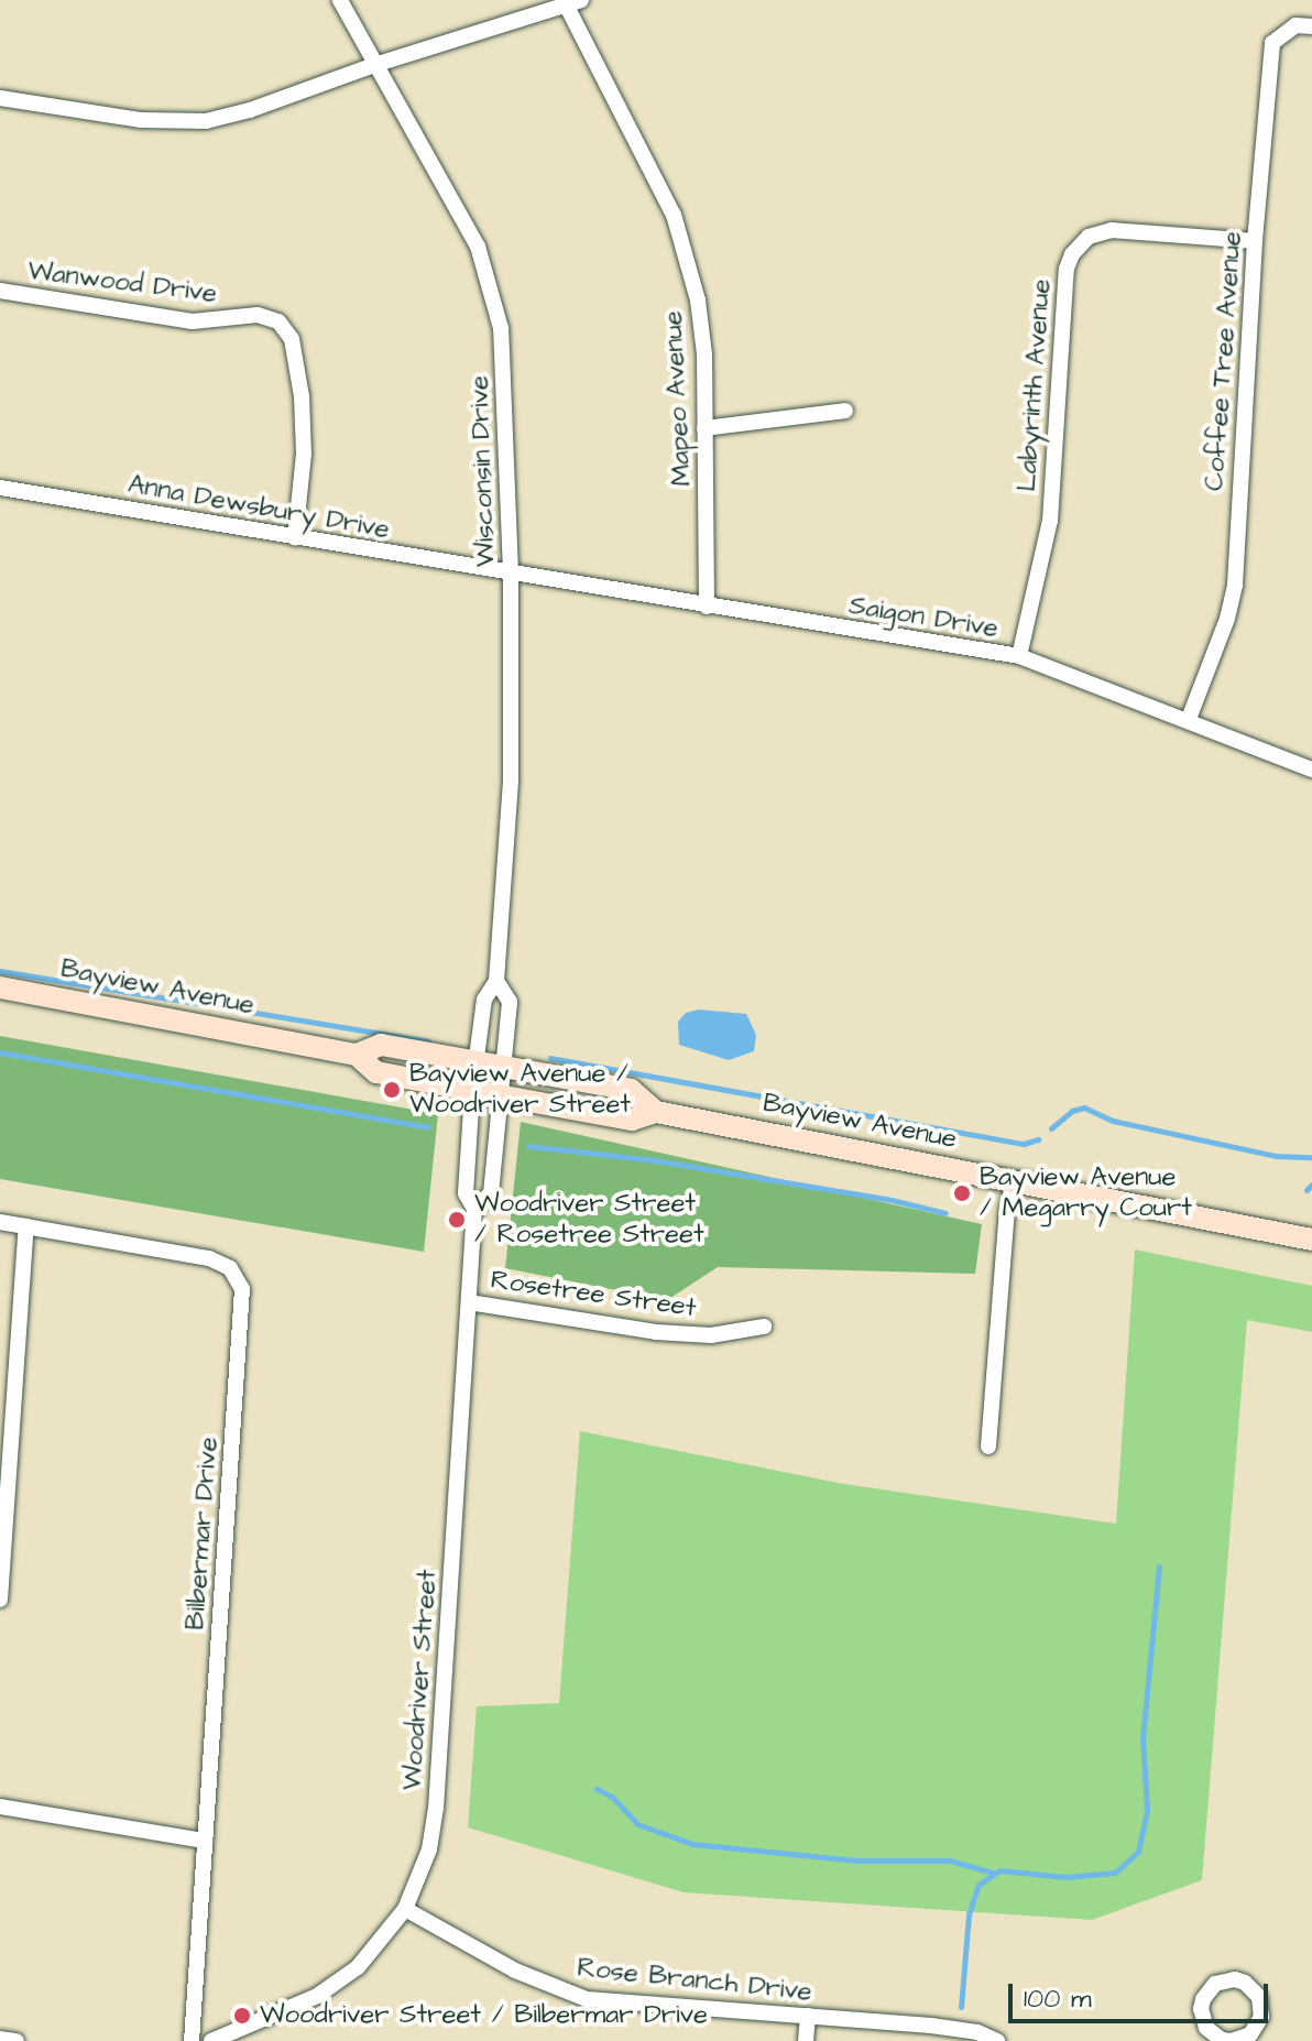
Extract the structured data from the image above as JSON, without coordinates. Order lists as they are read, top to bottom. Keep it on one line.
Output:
{"streets":{"main road":["Bayview Avenue"],"street":["Wanwood Drive","Coffee Tree Avenue","Labyrinth Avenue","Mapeo Avenue","Wisconsin Drive","Anna Dewsbury Drive","Saigon Drive","Rosetree Street","Bilbermar Drive","Woodriver Street","Rose Branch Drive"]},"crossings":[["Wanwood Drive","Anna Dewsbury Drive"],["Coffee Tree Avenue","Labyrinth Avenue"],["Coffee Tree Avenue","Saigon Drive"],["Labyrinth Avenue","Saigon Drive"],["Mapeo Avenue","Saigon Drive"],["Wisconsin Drive","Anna Dewsbury Drive"],["Wisconsin Drive","Saigon Drive"],["Wisconsin Drive","Bayview Avenue"],["Wisconsin Drive","Woodriver Street"],["Anna Dewsbury Drive","Saigon Drive"],["Bayview Avenue","Woodriver Street"],["Rosetree Street","Woodriver Street"],["Woodriver Street","Rose Branch Drive"]],"places":["Bayview Avenue / Woodriver Street","Bayview Avenue / Megarry Court","Woodriver Street / Rosetree Street","Woodriver Street / Bilbermar Drive"],"scale_bar":"100 m"}
